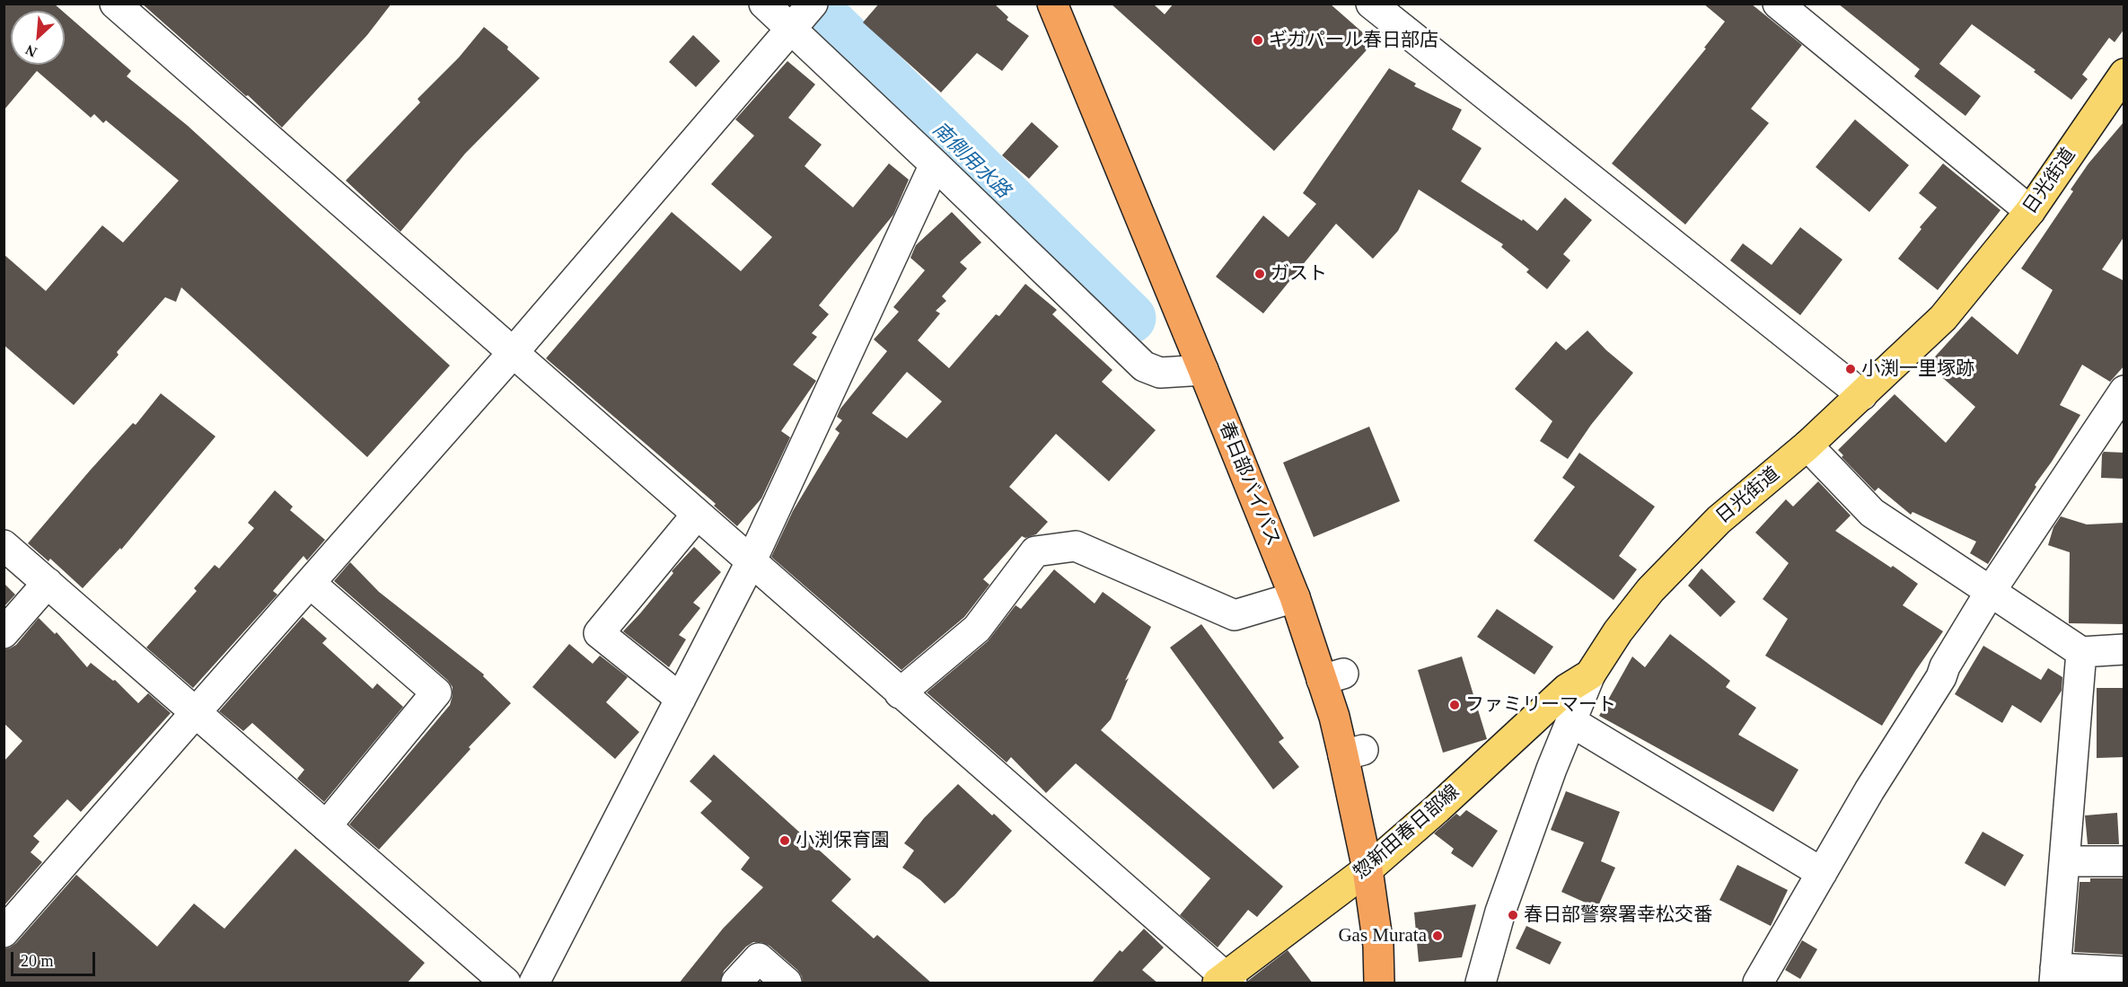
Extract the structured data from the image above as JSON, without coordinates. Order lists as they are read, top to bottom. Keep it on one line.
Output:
{"streets":{"highway":["春日部バイパス"],"main road":["日光街道","惣新田春日部線"]},"crossings":[["日光街道","惣新田春日部線"],["春日部バイパス","惣新田春日部線"]],"water":["南側用水路"],"places":["ギガパール春日部店","ガスト","小渕一里塚跡","ファミリーマート","小渕保育園","春日部警察署幸松交番","Gas Murata"],"scale_bar":"20 m","north":"bottom left"}
